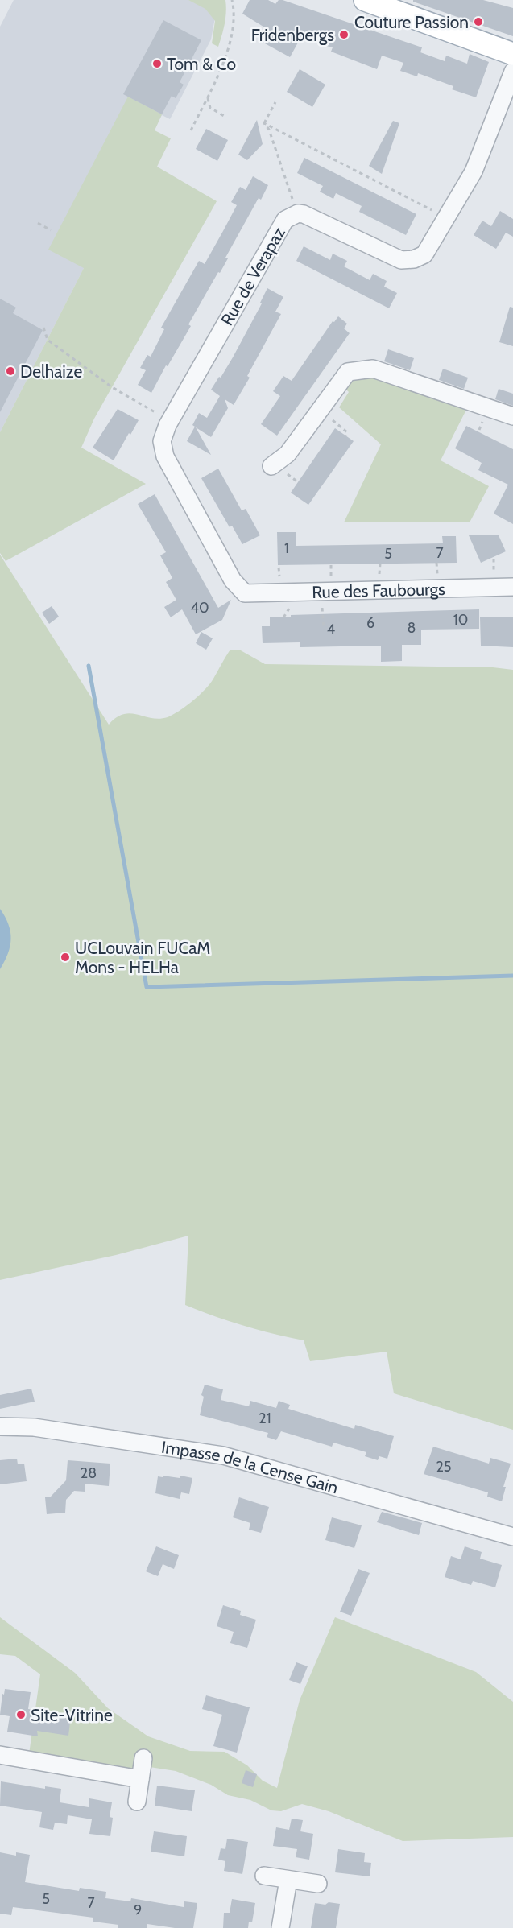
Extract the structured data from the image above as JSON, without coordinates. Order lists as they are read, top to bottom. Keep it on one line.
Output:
{"streets":{"street":["Rue de Verapaz","Rue des Faubourgs","Impasse de la Cense Gain"]},"crossings":[["Rue de Verapaz","Rue des Faubourgs"]],"places":["Couture Passion","Fridenbergs","Tom & Co","Delhaize","UCLouvain FUCaM Mons - HELHa","Site-Vitrine"],"house_numbers":["1","7","5","40","10","6","8","4","21","25","28","5","7","9"]}
